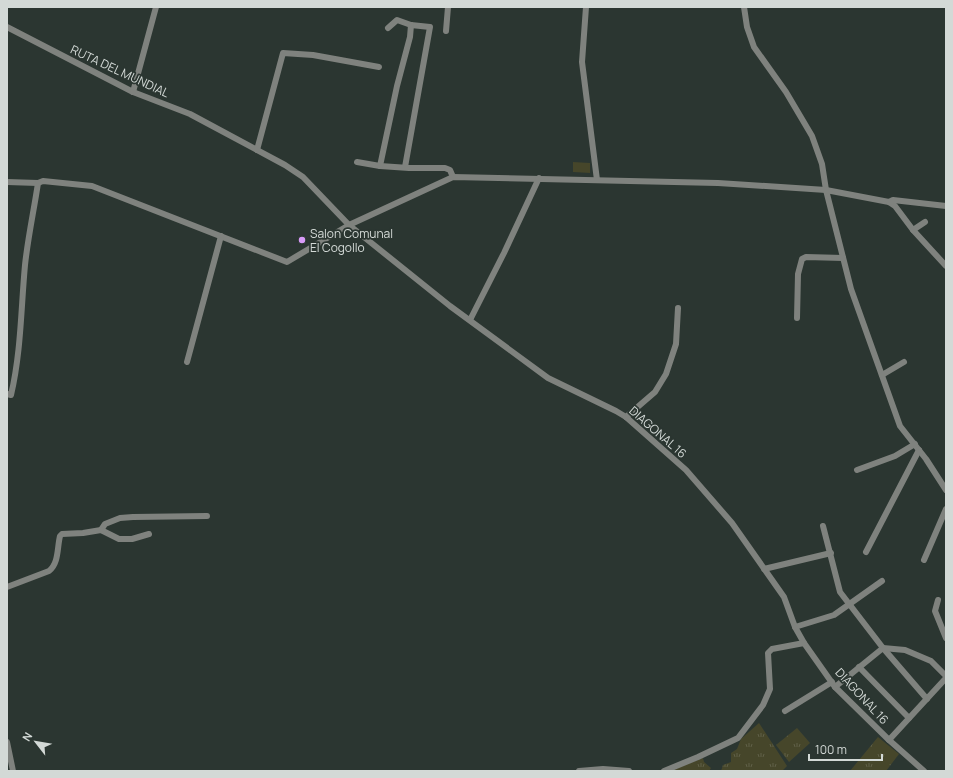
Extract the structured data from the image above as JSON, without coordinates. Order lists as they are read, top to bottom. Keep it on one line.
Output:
{"streets":{"street":["RUTA DEL MUNDIAL","DIAGONAL 16"]},"crossings":[["RUTA DEL MUNDIAL","DIAGONAL 16"]],"places":["Salon Comunal El Cogollo"],"scale_bar":"100 m","north":"top left"}
